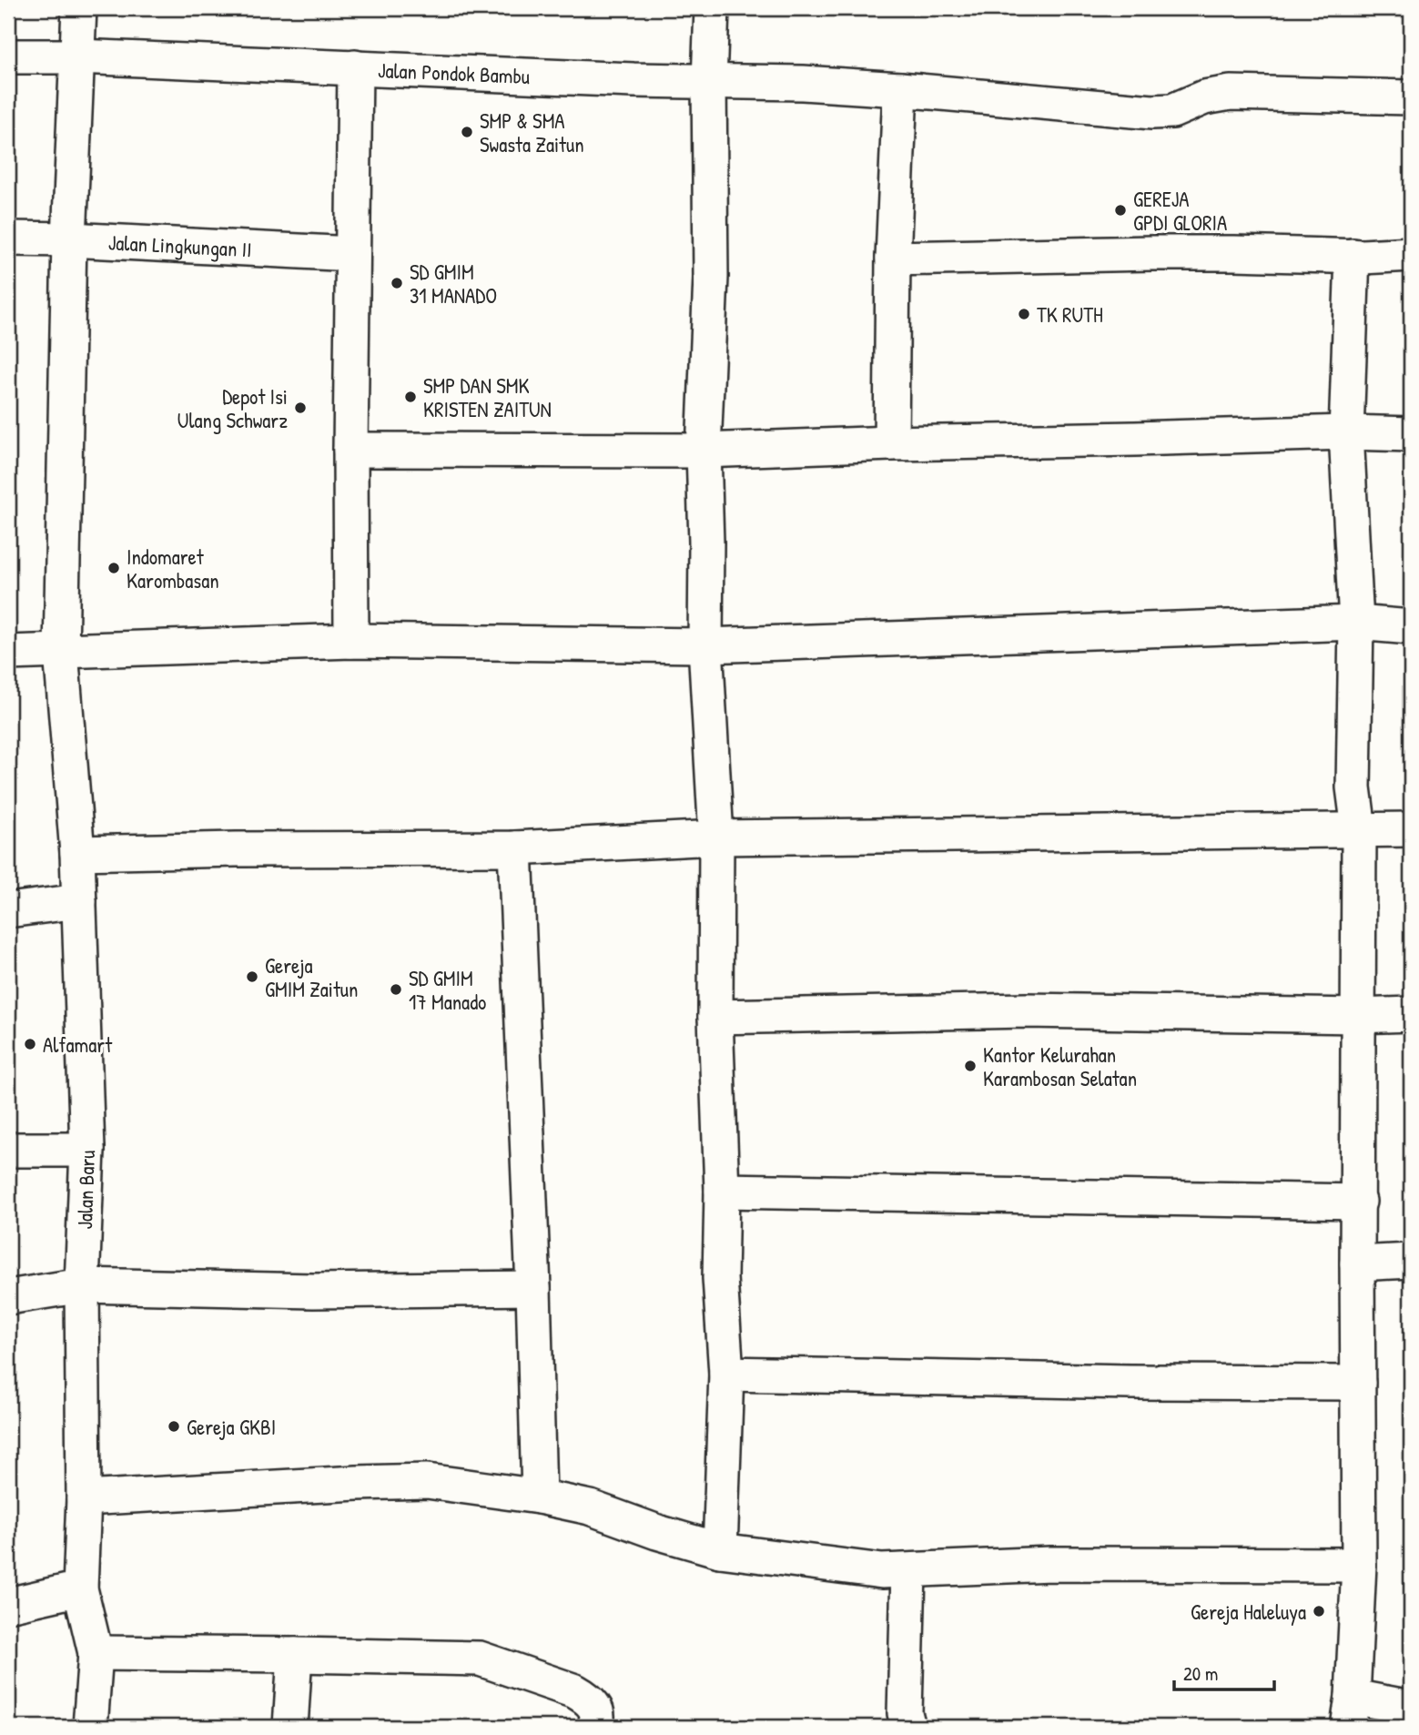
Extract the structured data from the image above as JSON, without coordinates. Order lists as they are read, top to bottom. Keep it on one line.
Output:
{"streets":{"street":["Jalan Pondok Bambu","Jalan Lingkungan II","Jalan Baru"]},"crossings":[["Jalan Pondok Bambu","Jalan Baru"],["Jalan Lingkungan II","Jalan Baru"]],"places":["SMP & SMA Swasta Zaitun","GEREJA GPDI GLORIA","SD GMIM 31 MANADO","TK RUTH","SMP DAN SMK KRISTEN ZAITUN","Depot Isi Ulang Schwarz","Indomaret Karombasan","Gereja GMIM Zaitun","SD GMIM 17 Manado","Alfamart","Kantor Kelurahan Karambosan Selatan","Gereja GKBI","Gereja Haleluya"],"scale_bar":"20 m"}
